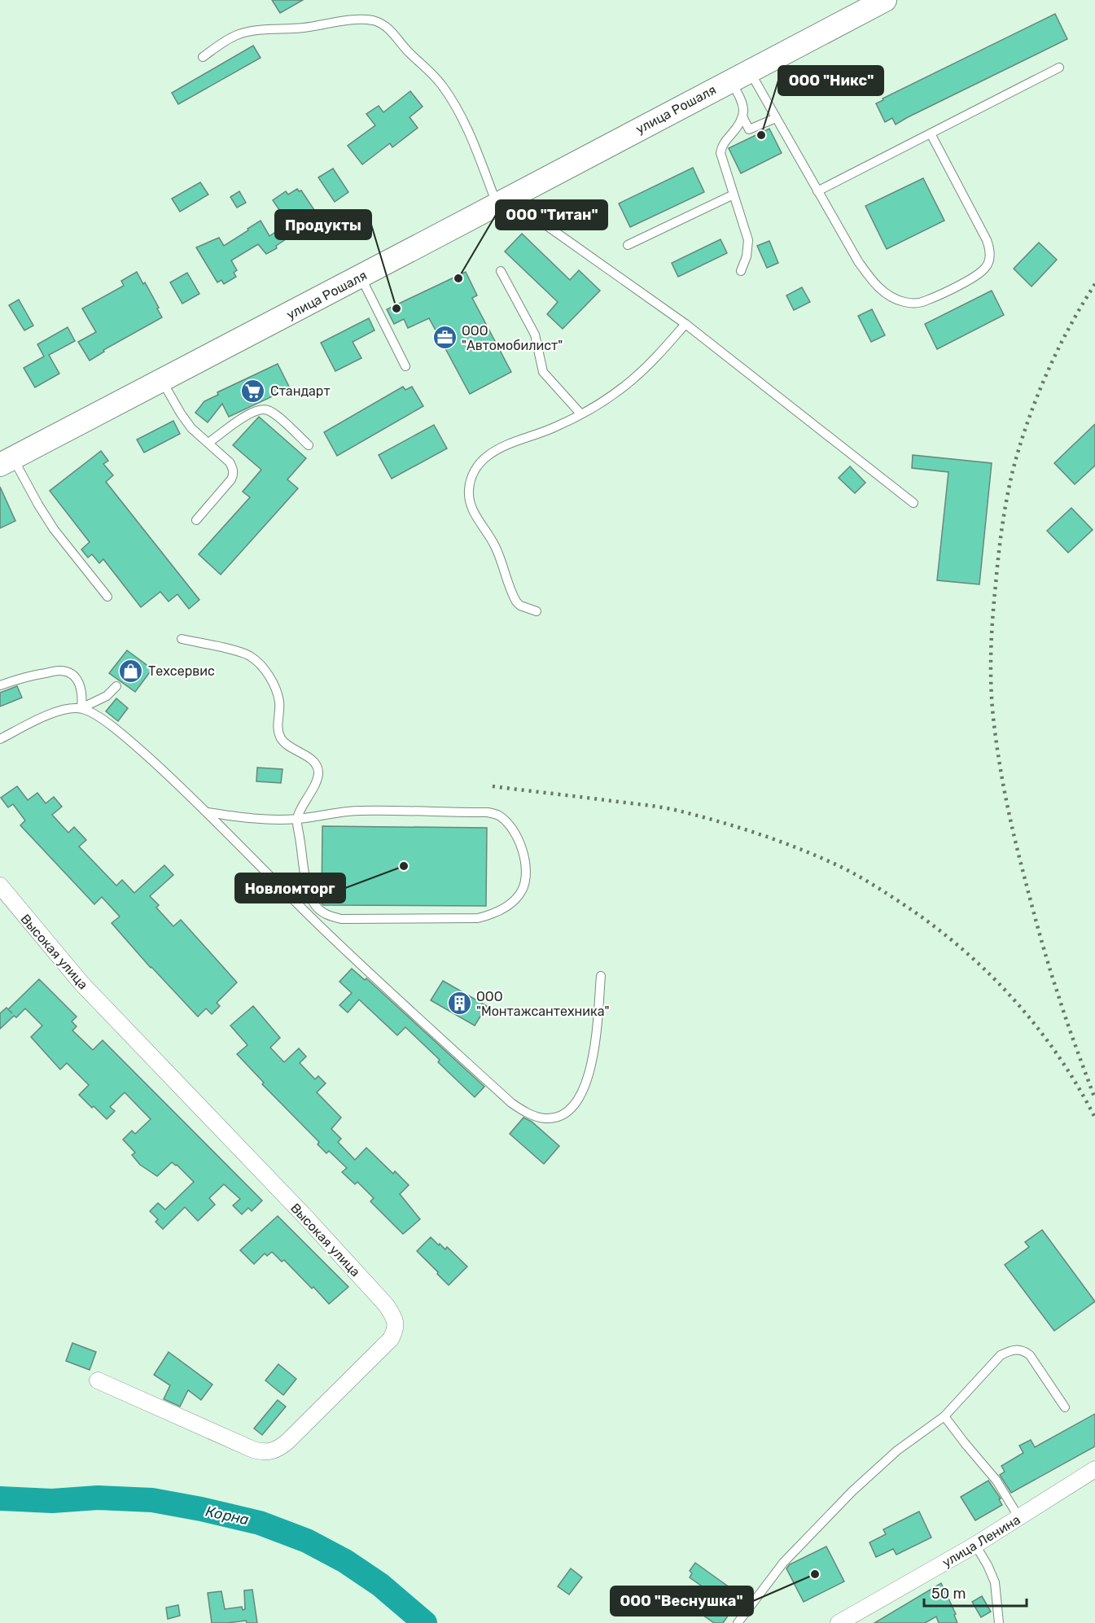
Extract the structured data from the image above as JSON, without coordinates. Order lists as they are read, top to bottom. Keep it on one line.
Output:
{"streets":{"main road":["улица Рошаля"],"street":["Высокая улица","улица Ленина"]},"water":["Корна"],"places":{"other":["ООО \"Никс\"","ООО \"Титан\"","Продукты","Новломторг","ООО \"Веснушка\""],"office":["ООО \"Автомобилист\""],"supermarket":["Стандарт"],"shop":["Техсервис"],"building":["ООО \"Монтажсантехника\""]},"scale_bar":"50 m"}
